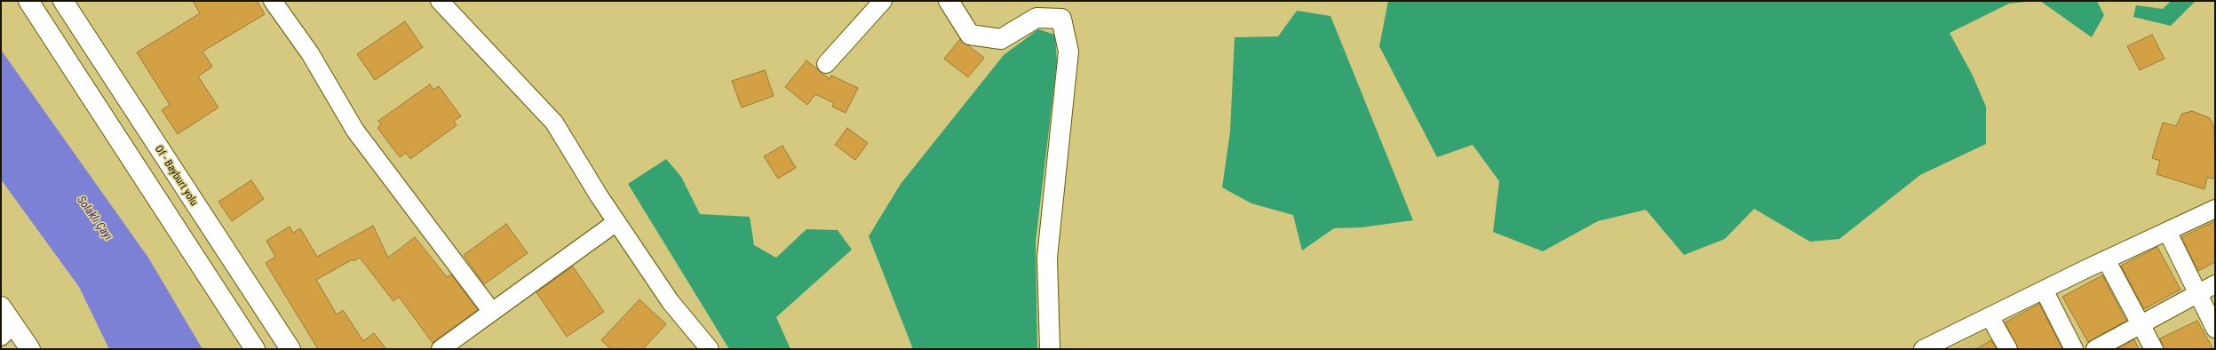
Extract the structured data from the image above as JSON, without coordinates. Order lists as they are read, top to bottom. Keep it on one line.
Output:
{"streets":{"main road":["Of - Bayburt yolu"]},"water":["Solaklı Çayı"]}
